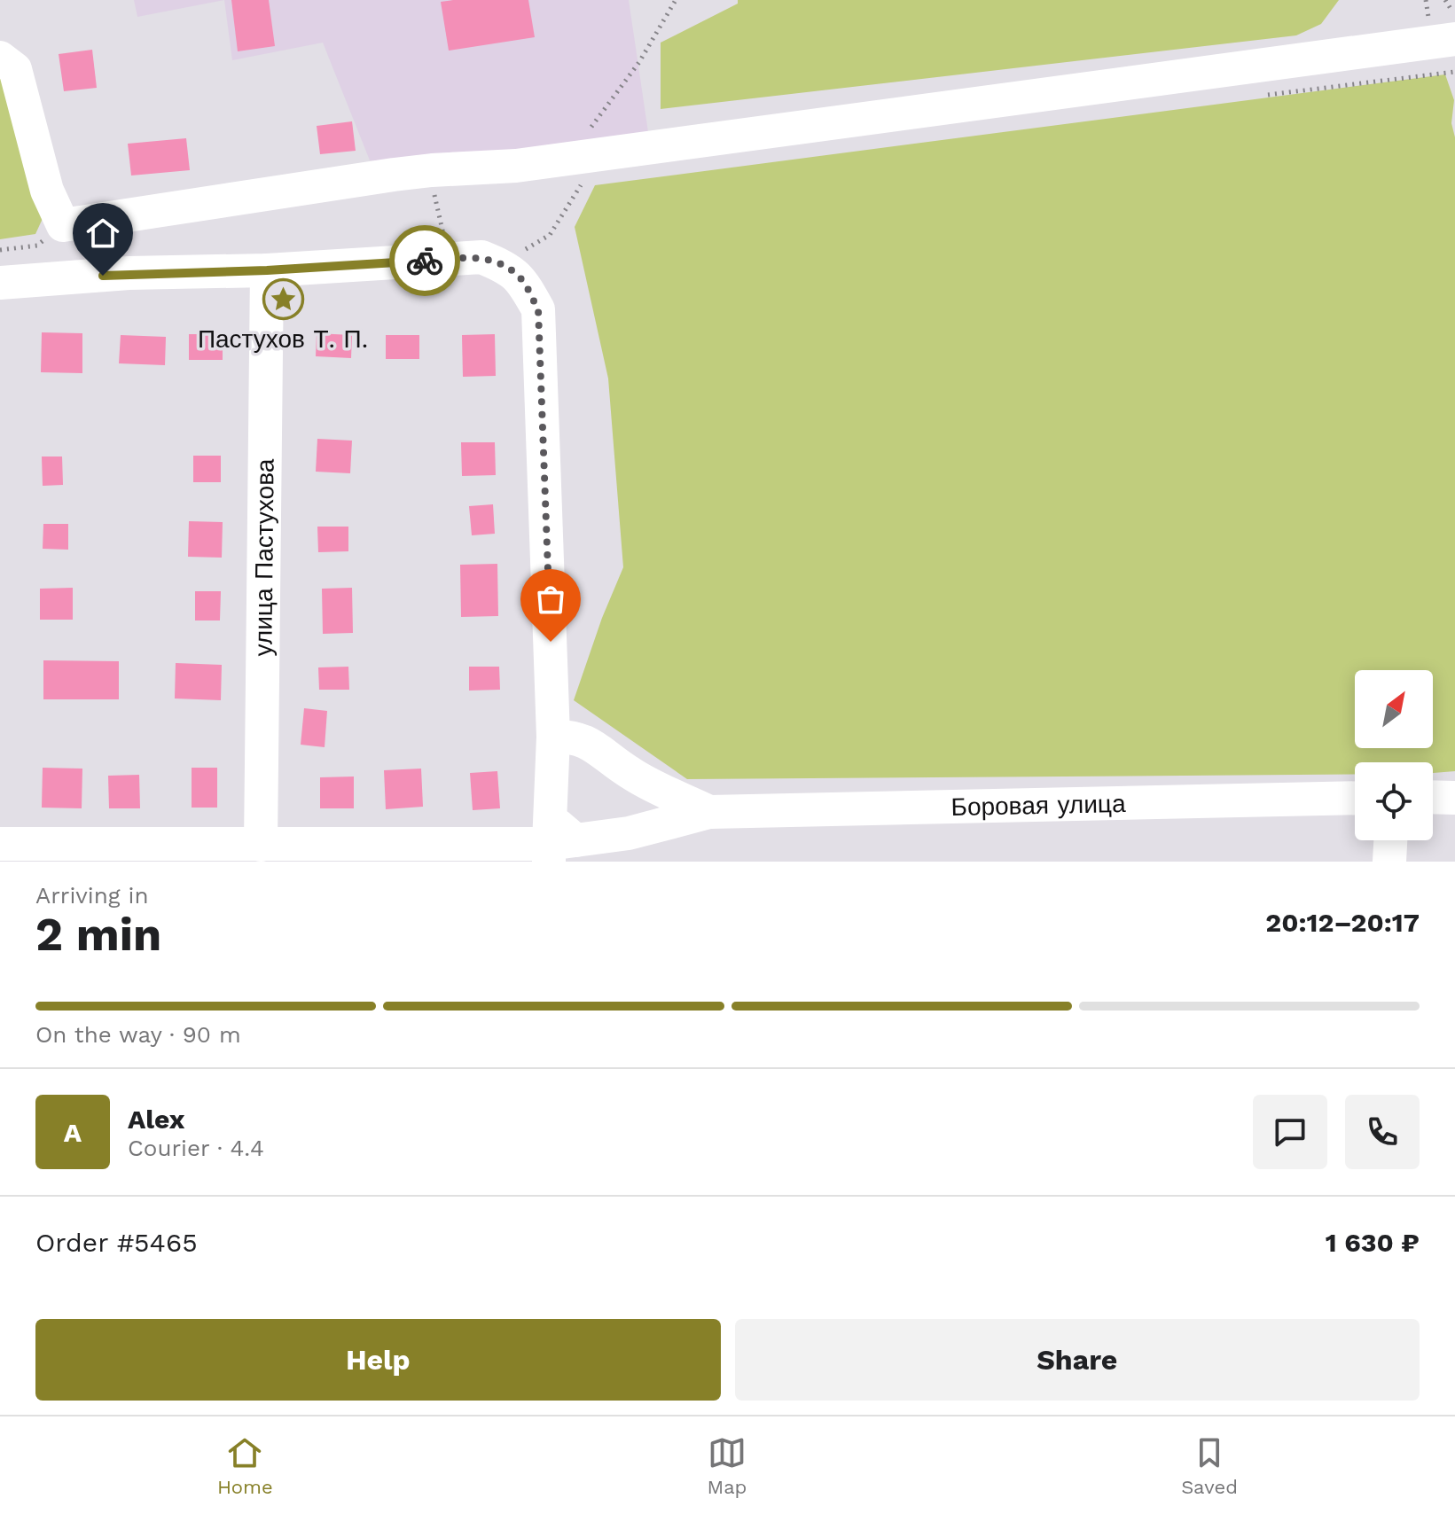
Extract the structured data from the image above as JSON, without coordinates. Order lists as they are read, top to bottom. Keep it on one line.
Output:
{"streets":{"street":["улица Пастухова","Боровая улица"]},"places":{"place":["Пастухов Т. П."]},"north":"top right","page":{"heading":["2 min","Arriving in","20:12–20:17"],"panel":["Alex","Courier · 4.4","Order #5465","1 630 ₽"],"bar":"On the way · 90 m","round":"A","buttons":["Help","Share"],"tabs":["Home","Map","Saved"]}}
